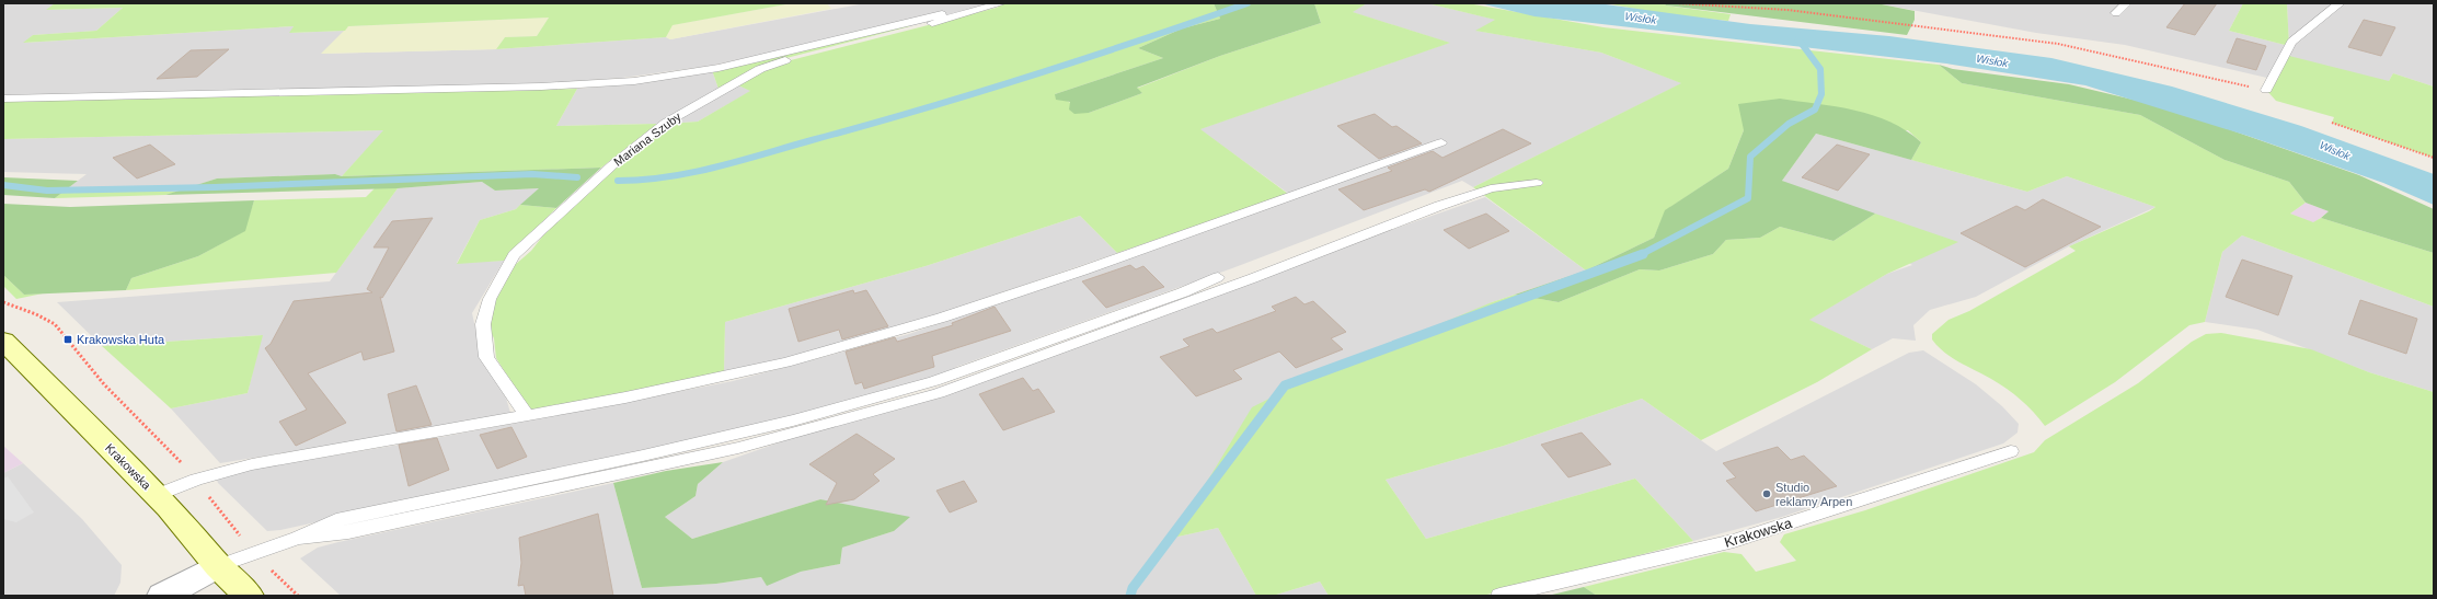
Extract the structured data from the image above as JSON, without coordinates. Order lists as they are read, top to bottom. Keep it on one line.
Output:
{"streets":{"main road":["Krakowska"],"lane":["Mariana Szuby"]},"water":["Wisłok"],"places":{"transit":["Krakowska Huta"],"other":["Studio reklamy Arpen"]}}
